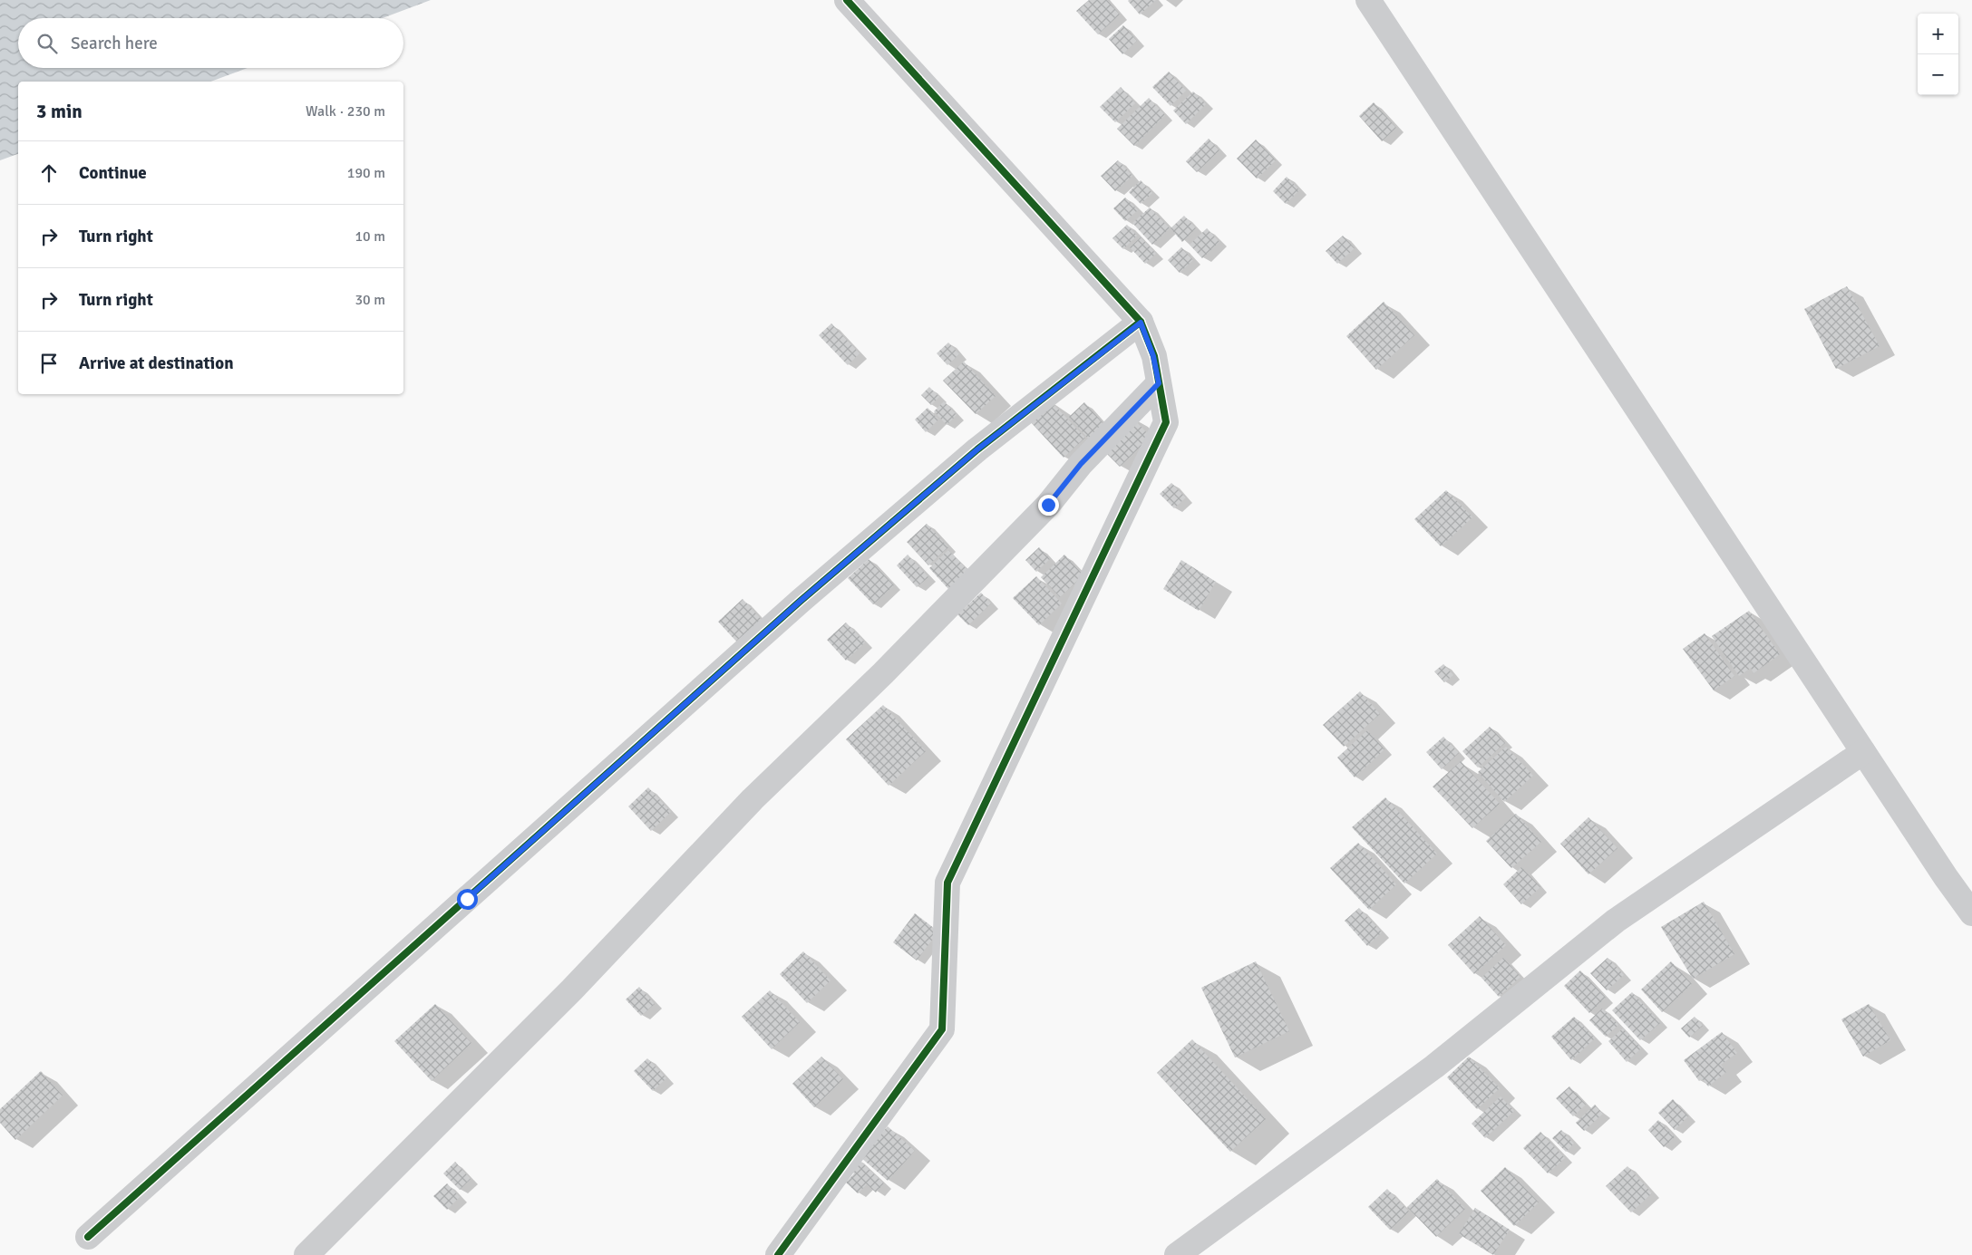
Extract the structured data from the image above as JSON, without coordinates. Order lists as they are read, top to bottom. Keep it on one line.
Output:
{"page":{"map_buttons":["+","−"],"search":"Search here","heading":["3 min","Walk · 230 m"],"list":[["Continue","190 m"],["Turn right","10 m"],["Turn right","30 m"],"Arrive at destination"]}}
